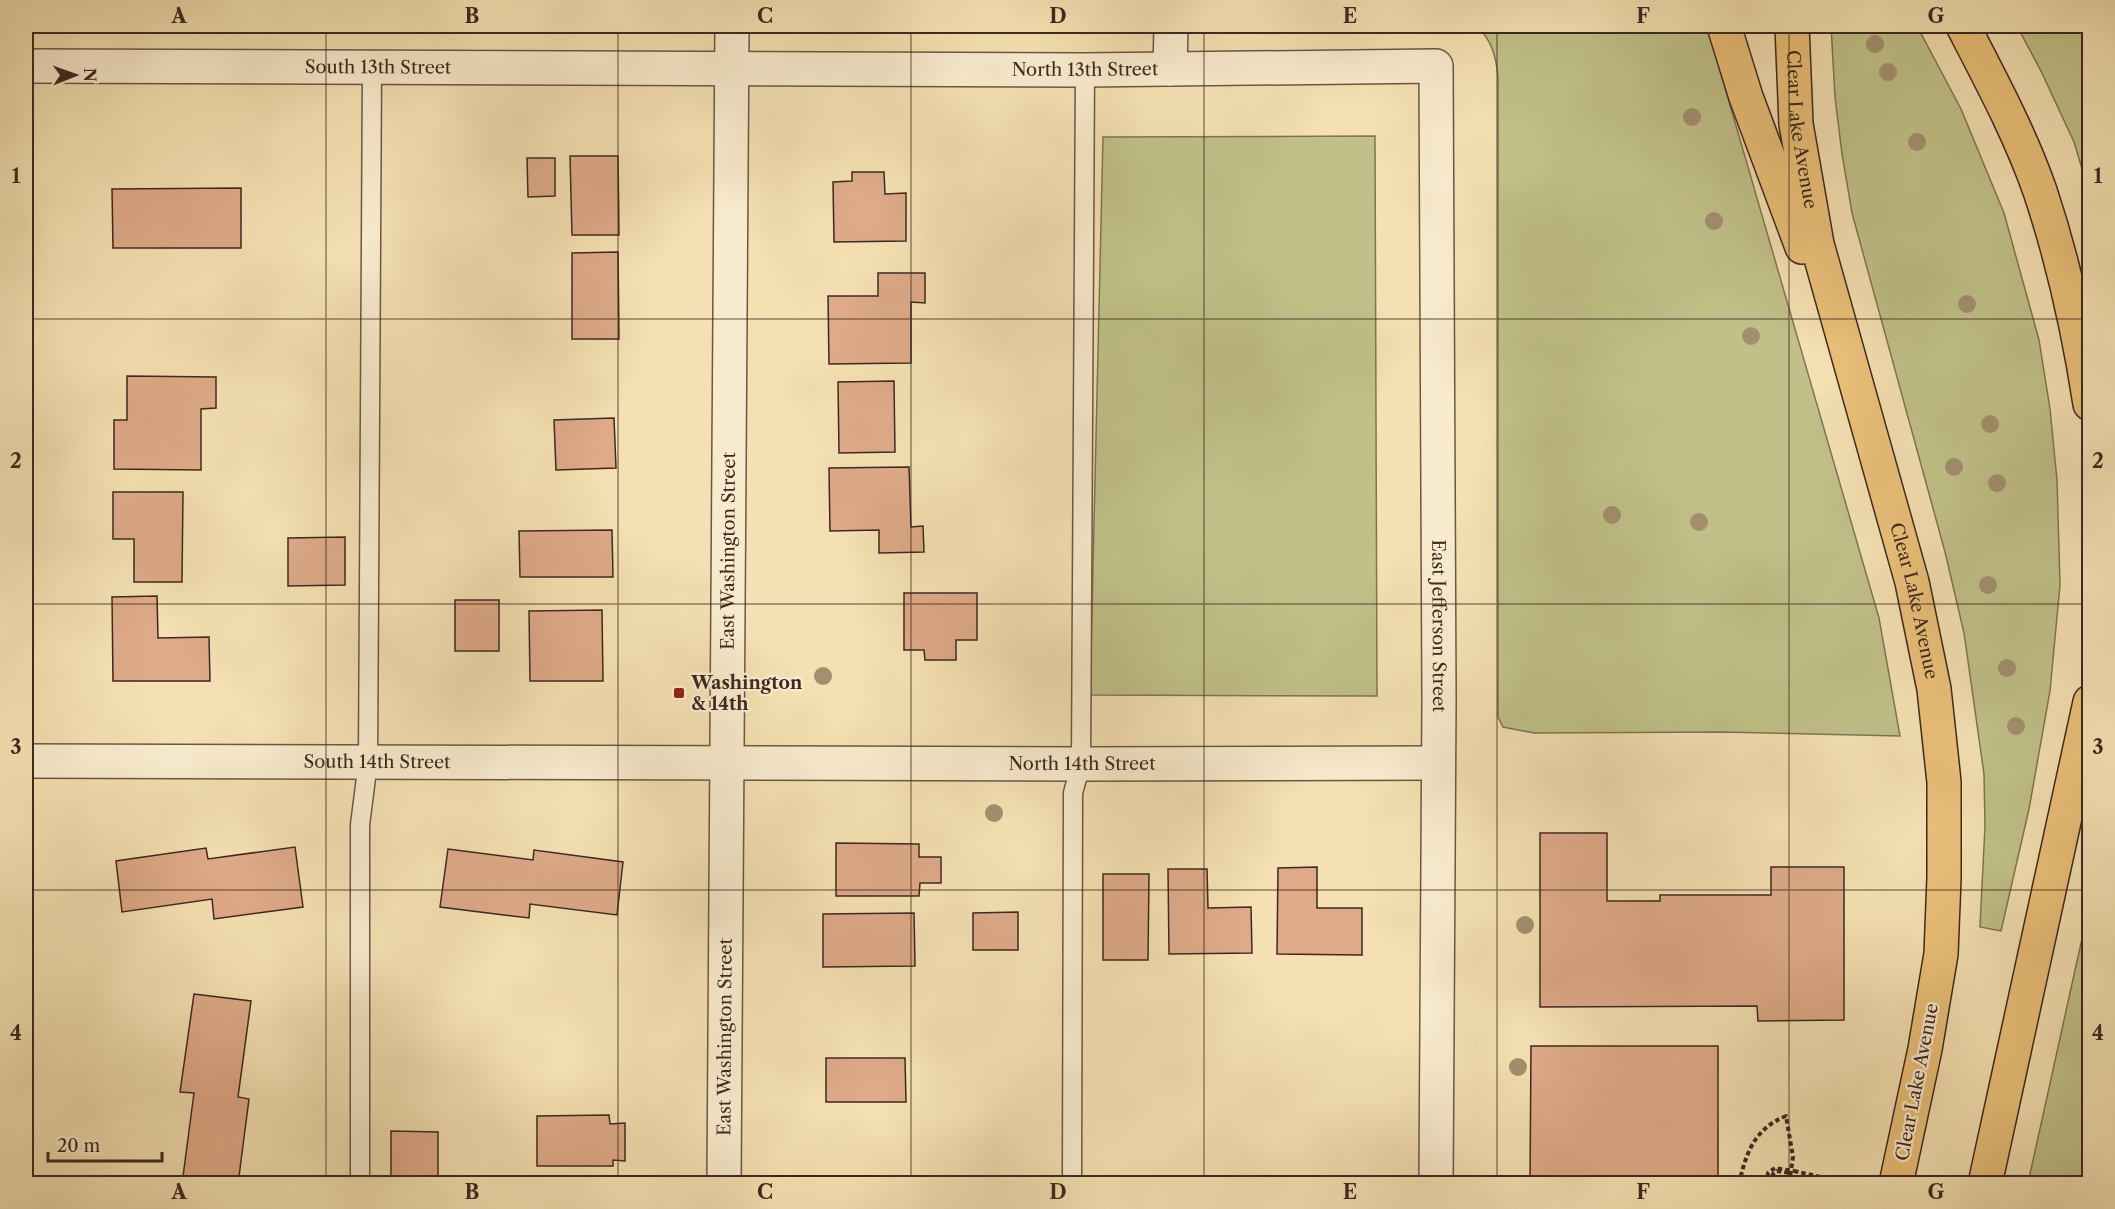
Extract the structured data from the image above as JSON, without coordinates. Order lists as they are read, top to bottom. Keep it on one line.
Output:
{"streets":{"main road":["Clear Lake Avenue"],"street":["South 13th Street","North 13th Street","East Washington Street","East Jefferson Street","South 14th Street","North 14th Street"]},"crossings":[["South 13th Street","North 13th Street"],["South 13th Street","East Washington Street"],["North 13th Street","East Washington Street"],["North 13th Street","East Jefferson Street"],["East Washington Street","South 14th Street"],["East Washington Street","North 14th Street"],["East Jefferson Street","North 14th Street"],["South 14th Street","North 14th Street"]],"places":{"transit":["Washington & 14th"]},"scale_bar":"20 m","north":"right","grid":{"columns":["A","B","C","D","E","F","G"],"rows":["1","2","3","4"]}}
